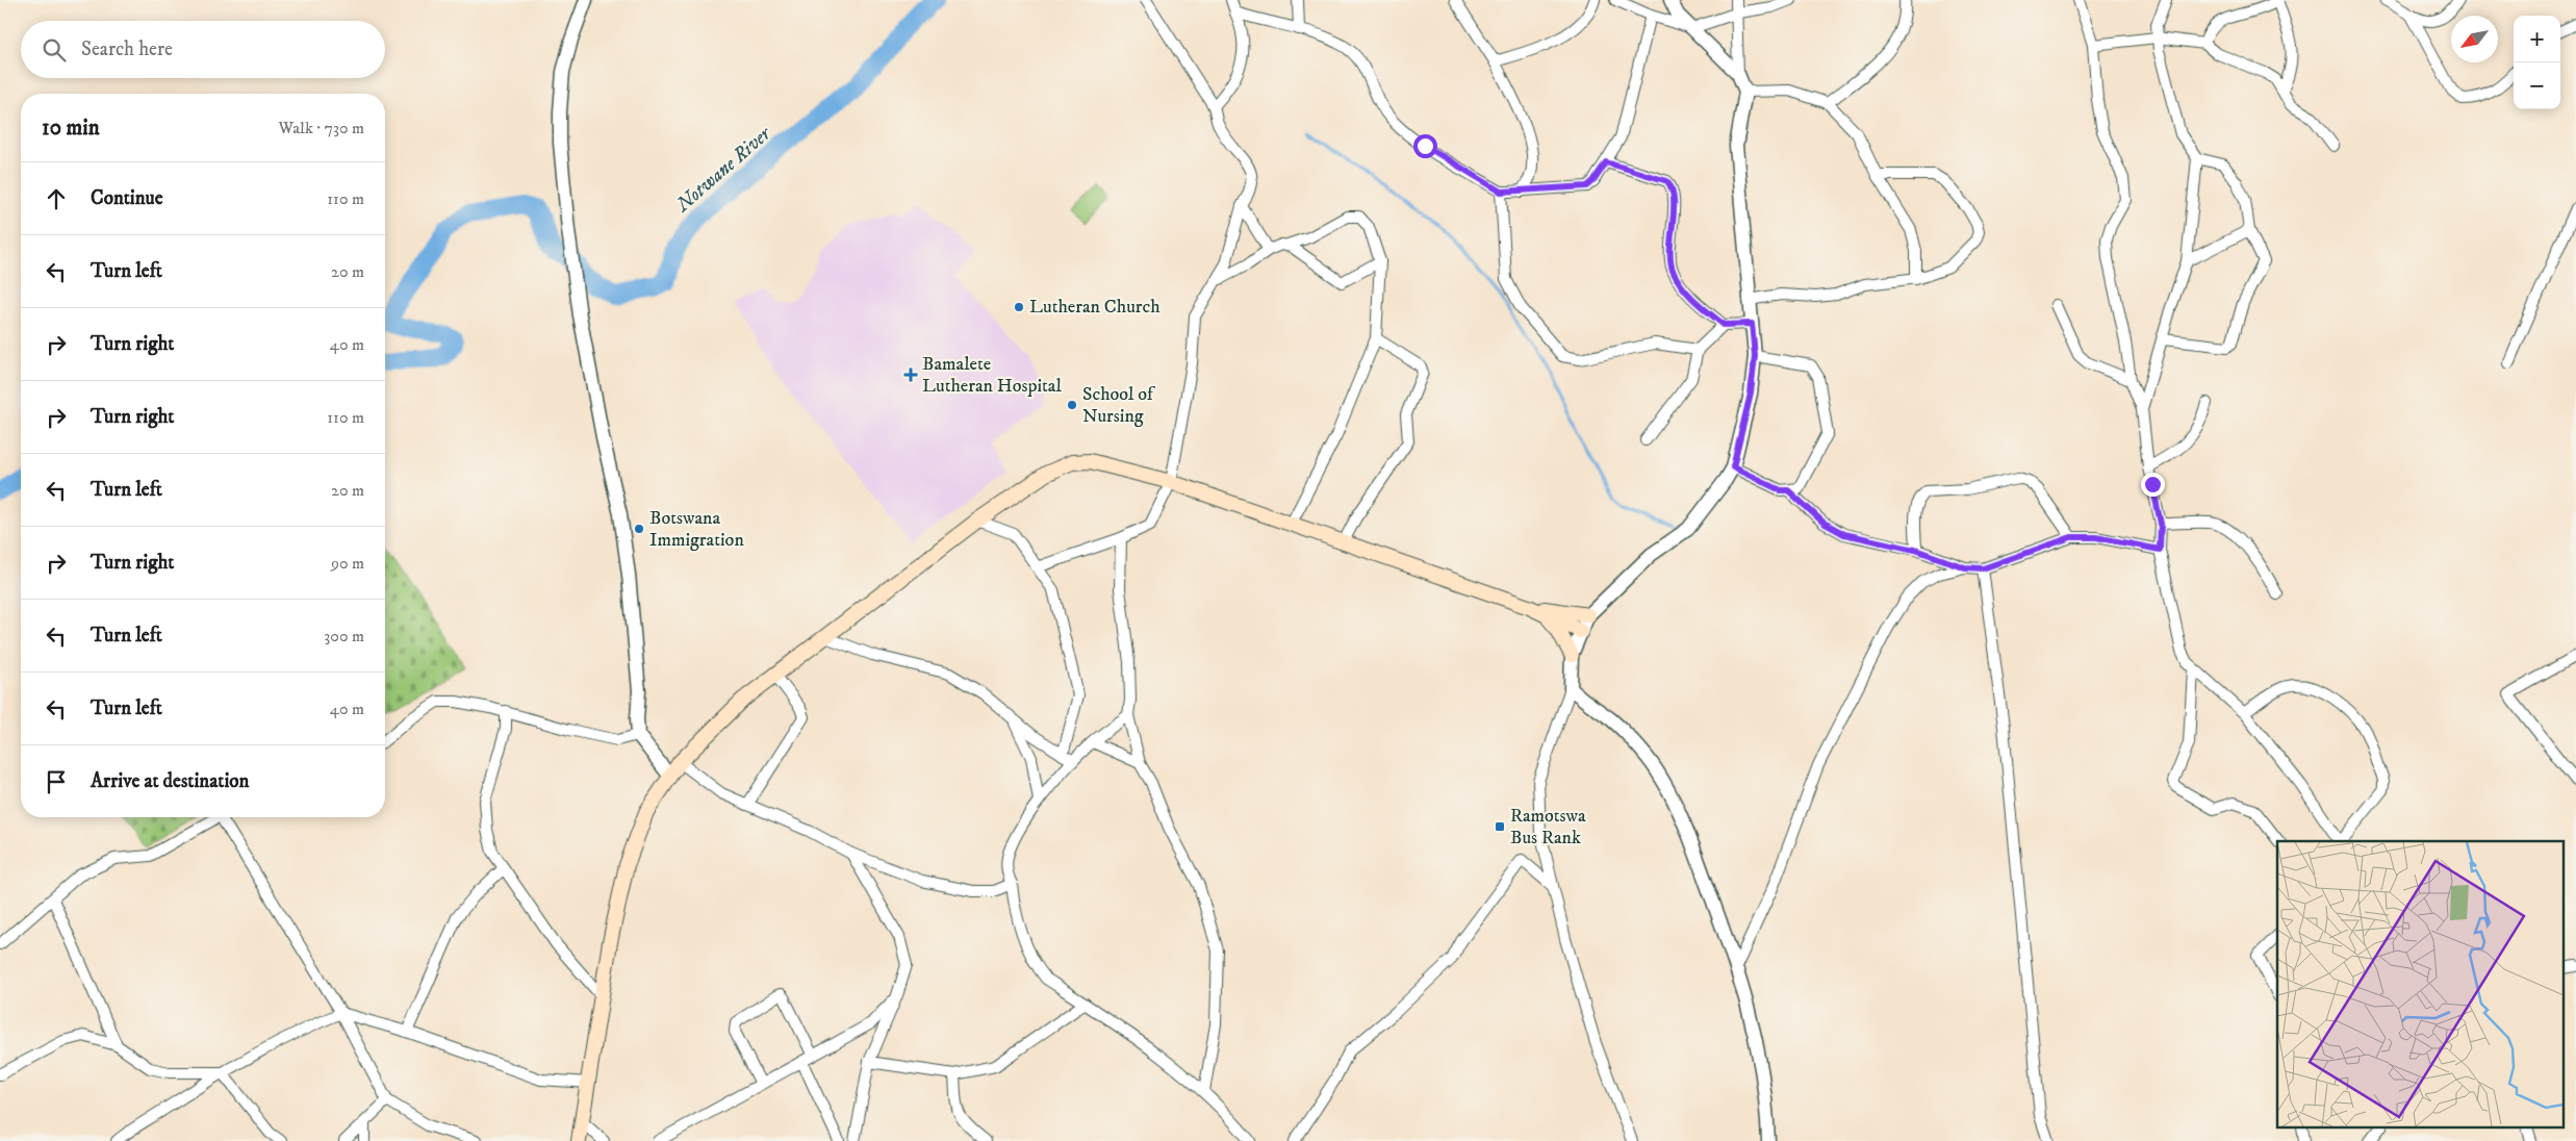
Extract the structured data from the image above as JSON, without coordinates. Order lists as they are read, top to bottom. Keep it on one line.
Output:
{"water":["Notwane River"],"places":{"other":["Lutheran Church","School of Nursing","Botswana Immigration"],"health":["Bamalete Lutheran Hospital"],"transit":["Ramotswa Bus Rank"]},"north":"bottom left","page":{"map_buttons":["+","−"],"search":"Search here","heading":["10 min","Walk · 730 m"],"list":[["Continue","110 m"],["Turn left","20 m"],["Turn right","40 m"],["Turn right","110 m"],["Turn left","20 m"],["Turn right","90 m"],["Turn left","300 m"],["Turn left","40 m"],"Arrive at destination"]}}
